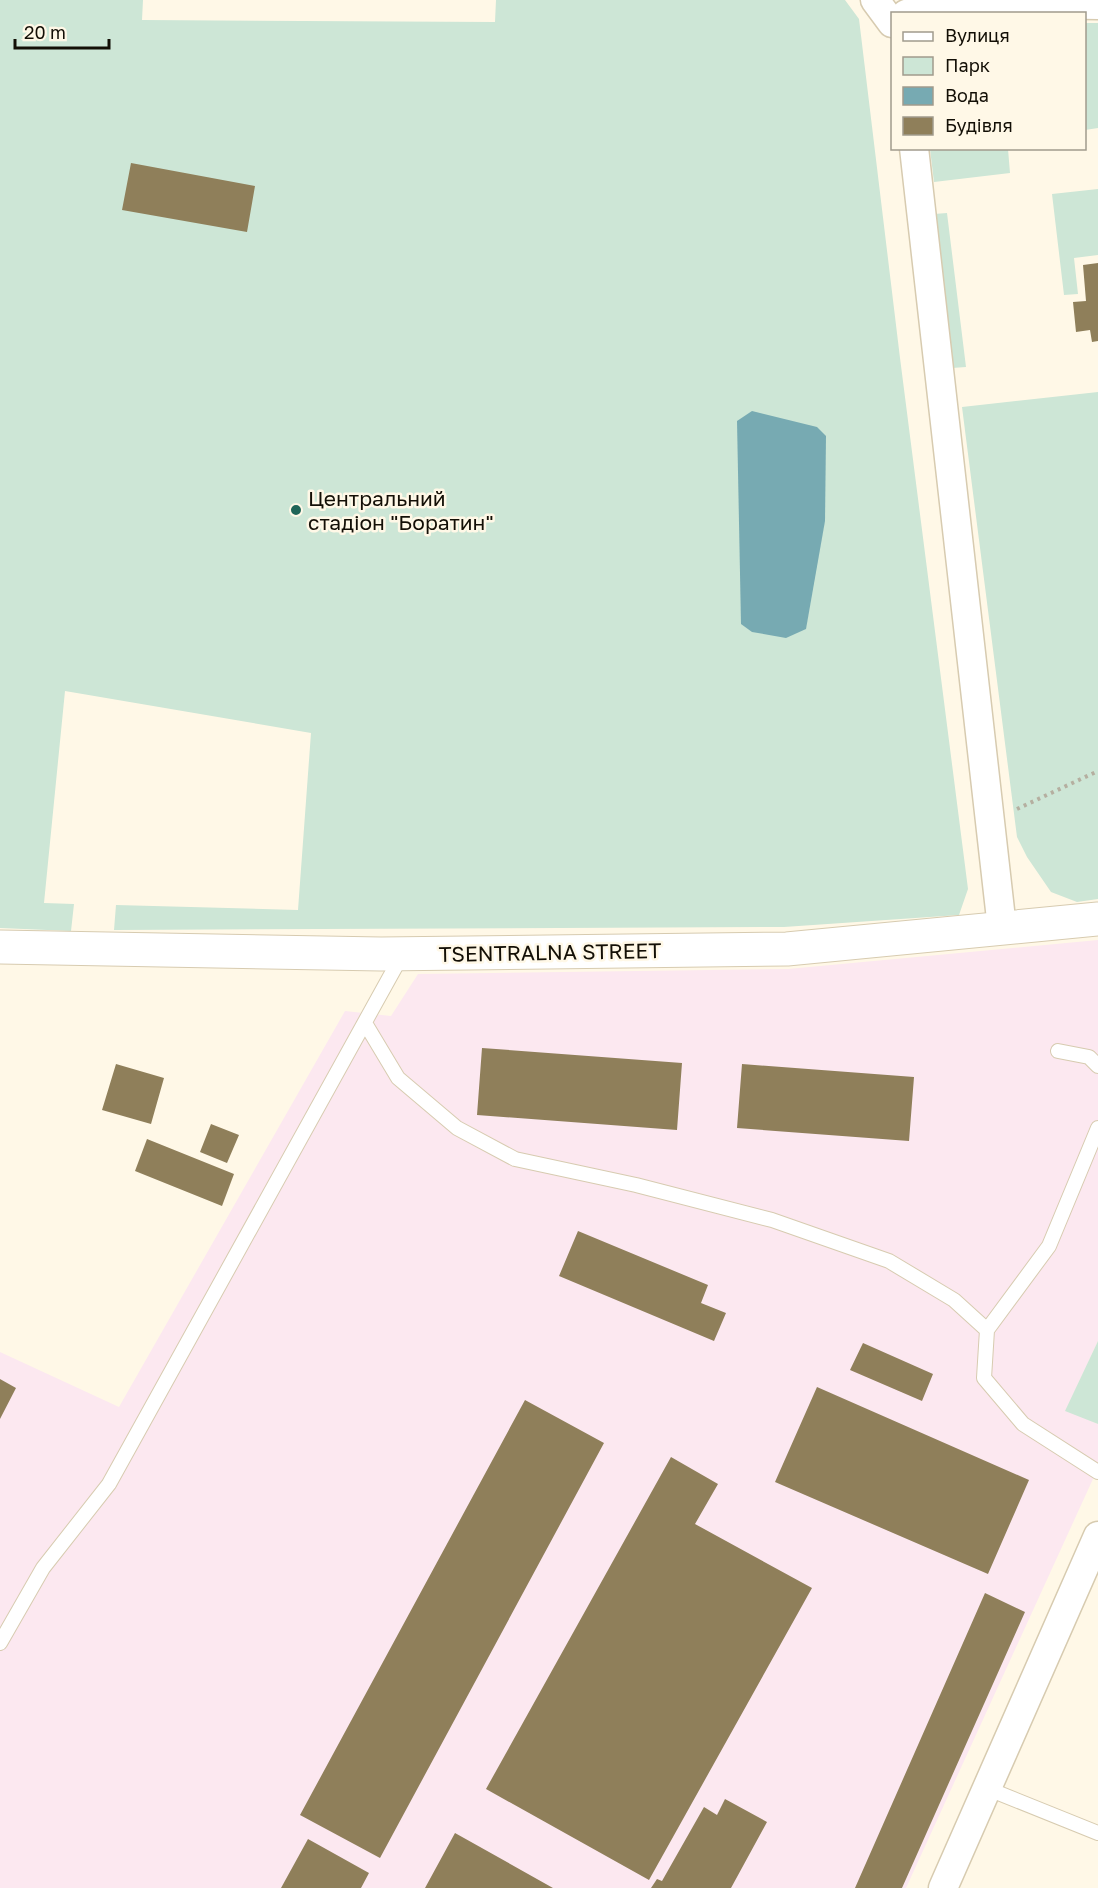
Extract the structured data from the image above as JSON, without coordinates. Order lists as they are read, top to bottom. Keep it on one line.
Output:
{"streets":{"street":["TSENTRALNA STREET"]},"places":["Центральний стадіон \"Боратин\""],"legend":["Вулиця","Парк","Вода","Будівля"],"scale_bar":"20 m"}
